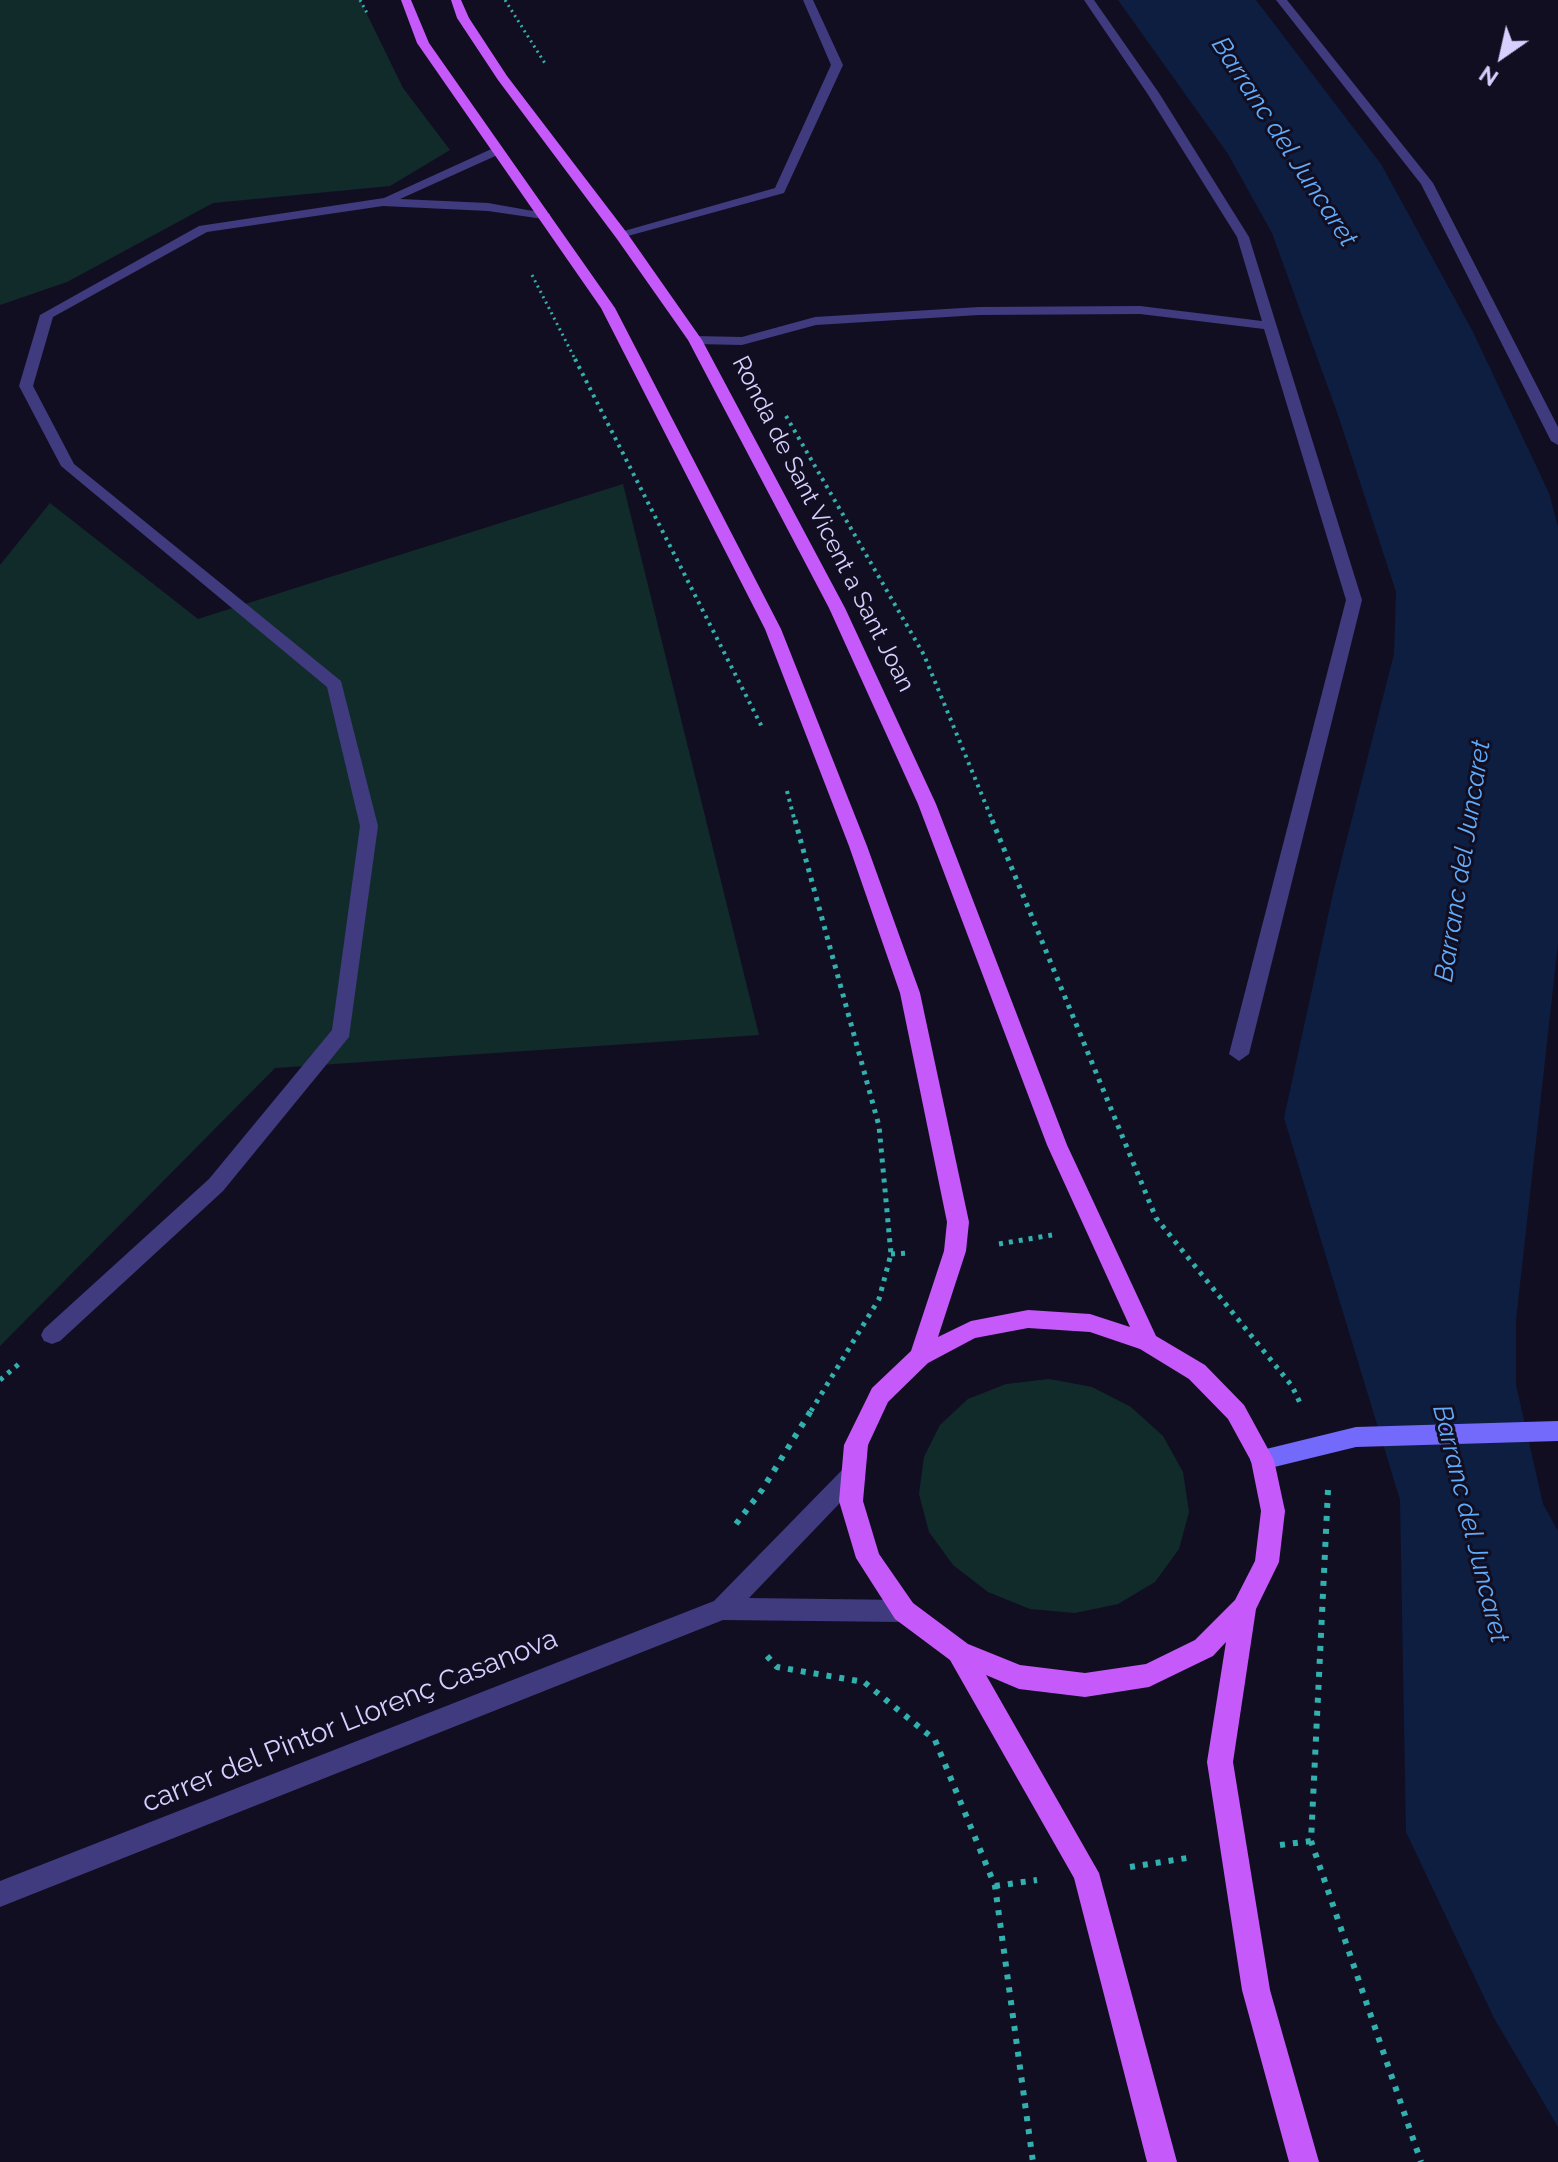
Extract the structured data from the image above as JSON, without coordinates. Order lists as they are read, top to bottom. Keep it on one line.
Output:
{"streets":{"main road":["Ronda de Sant Vicent a Sant Joan"],"street":["carrer del Pintor Llorenç Casanova"]},"water":["Barranc del Juncaret"],"north":"bottom left"}
